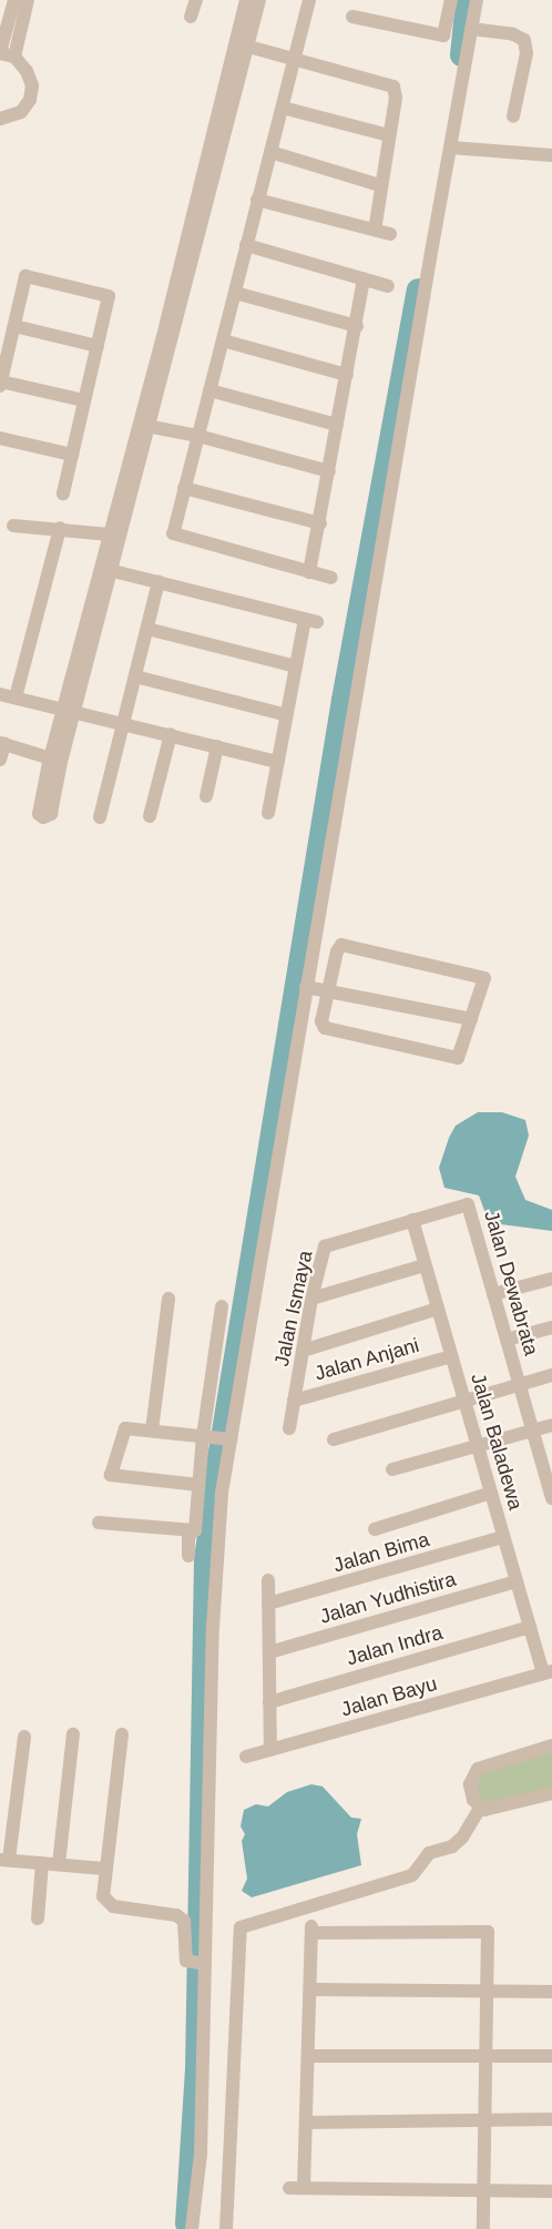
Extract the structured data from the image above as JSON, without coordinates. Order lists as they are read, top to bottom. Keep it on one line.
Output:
{"streets":{"street":["Jalan Dewabrata","Jalan Ismaya","Jalan Anjani","Jalan Baladewa","Jalan Bima","Jalan Yudhistira","Jalan Indra","Jalan Bayu"]},"crossings":[["Jalan Dewabrata","Jalan Ismaya"],["Jalan Ismaya","Jalan Anjani"],["Jalan Ismaya","Jalan Baladewa"],["Jalan Anjani","Jalan Baladewa"],["Jalan Baladewa","Jalan Bima"],["Jalan Baladewa","Jalan Yudhistira"],["Jalan Baladewa","Jalan Indra"],["Jalan Baladewa","Jalan Bayu"]]}
